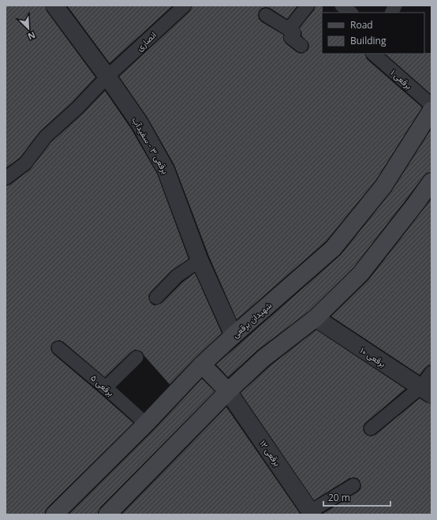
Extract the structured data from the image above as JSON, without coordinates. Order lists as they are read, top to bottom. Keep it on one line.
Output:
{"streets":{"main road":["شهیدان برقعی"],"street":["برقعی ۳ - سفیدآب","برقعی ۱۰","برقعی ۱۲"],"lane":["انصاری","برقعی ۱","برقعی ۵"]},"crossings":[["انصاری","برقعی ۳ - سفیدآب"],["برقعی ۳ - سفیدآب","شهیدان برقعی"],["شهیدان برقعی","برقعی ۵"]],"legend":["Road","Building"],"scale_bar":"20 m","north":"bottom right"}
